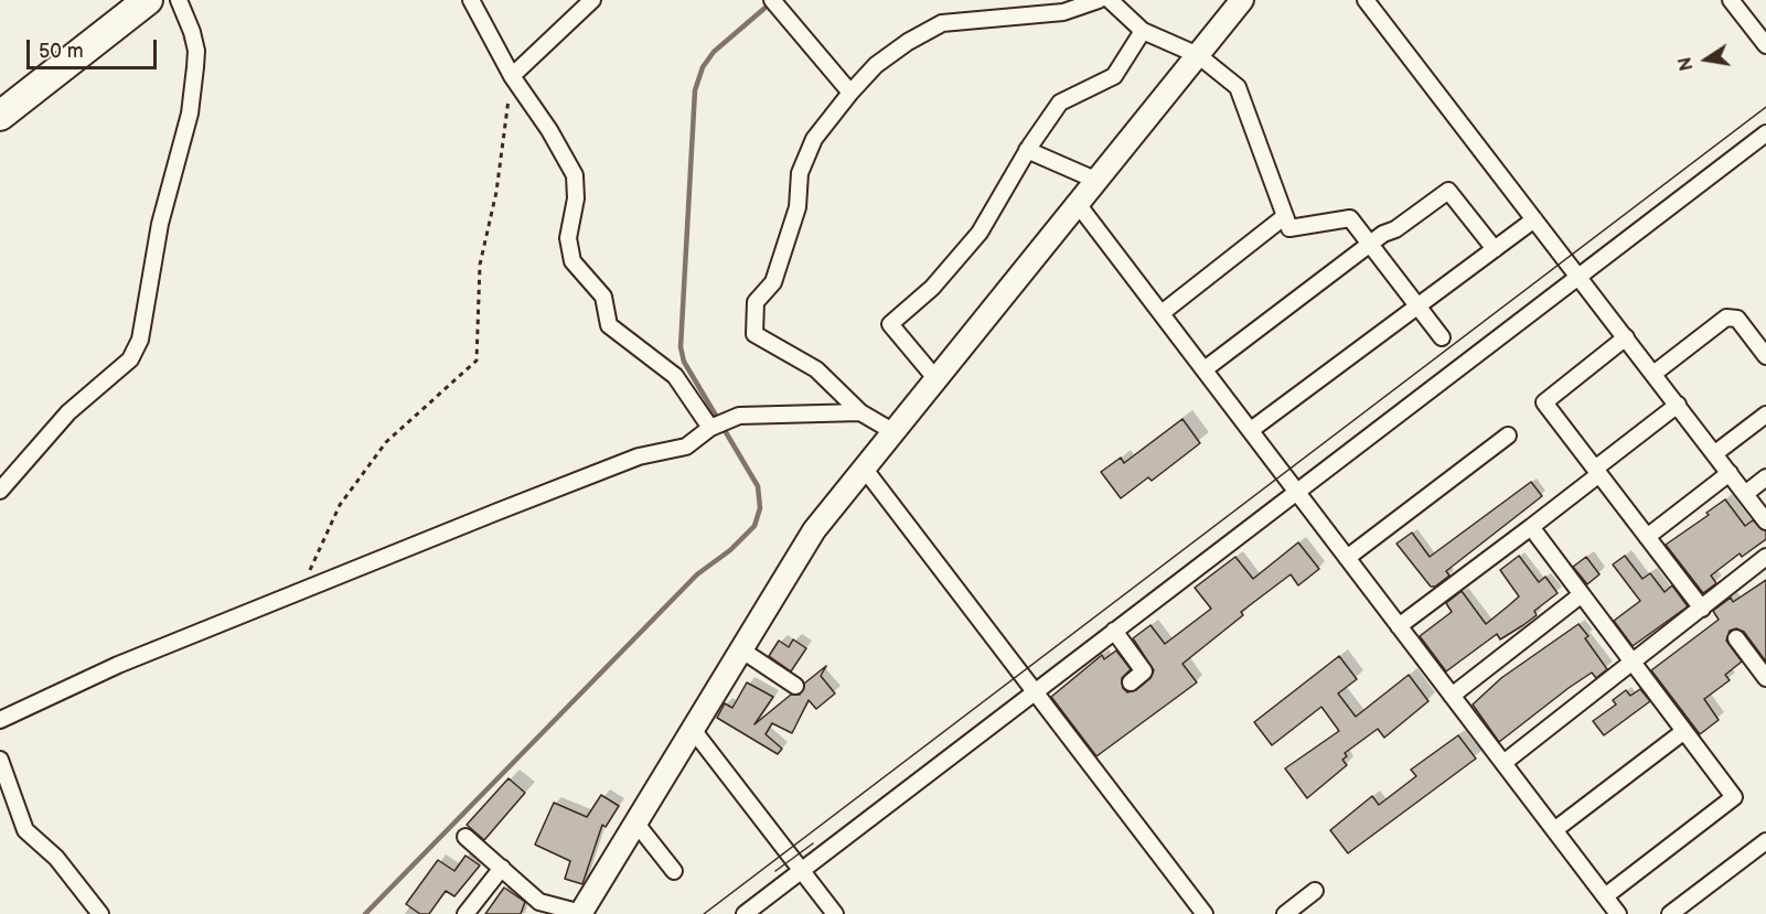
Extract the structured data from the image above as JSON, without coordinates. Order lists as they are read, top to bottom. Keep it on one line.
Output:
{"scale_bar":"50 m","north":"left"}
